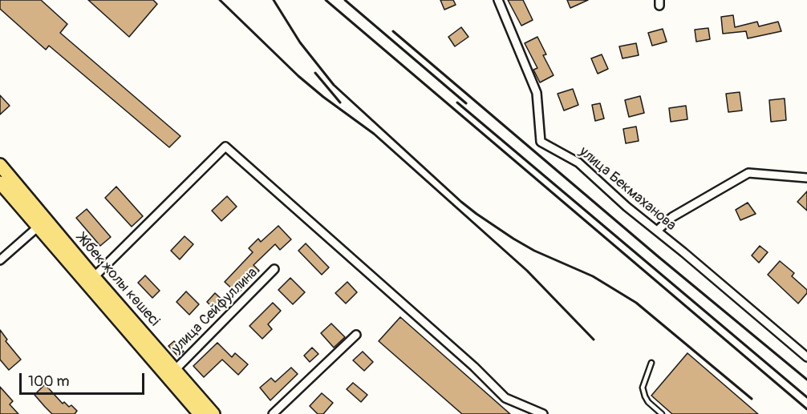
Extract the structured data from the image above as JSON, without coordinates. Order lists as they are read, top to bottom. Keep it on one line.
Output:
{"streets":{"main road":["Жібек жолы көшесі"],"street":["улица Бекмаханова","улица Сейфуллина"]},"crossings":[["Жібек жолы көшесі","улица Сейфуллина"]],"scale_bar":"100 m"}
